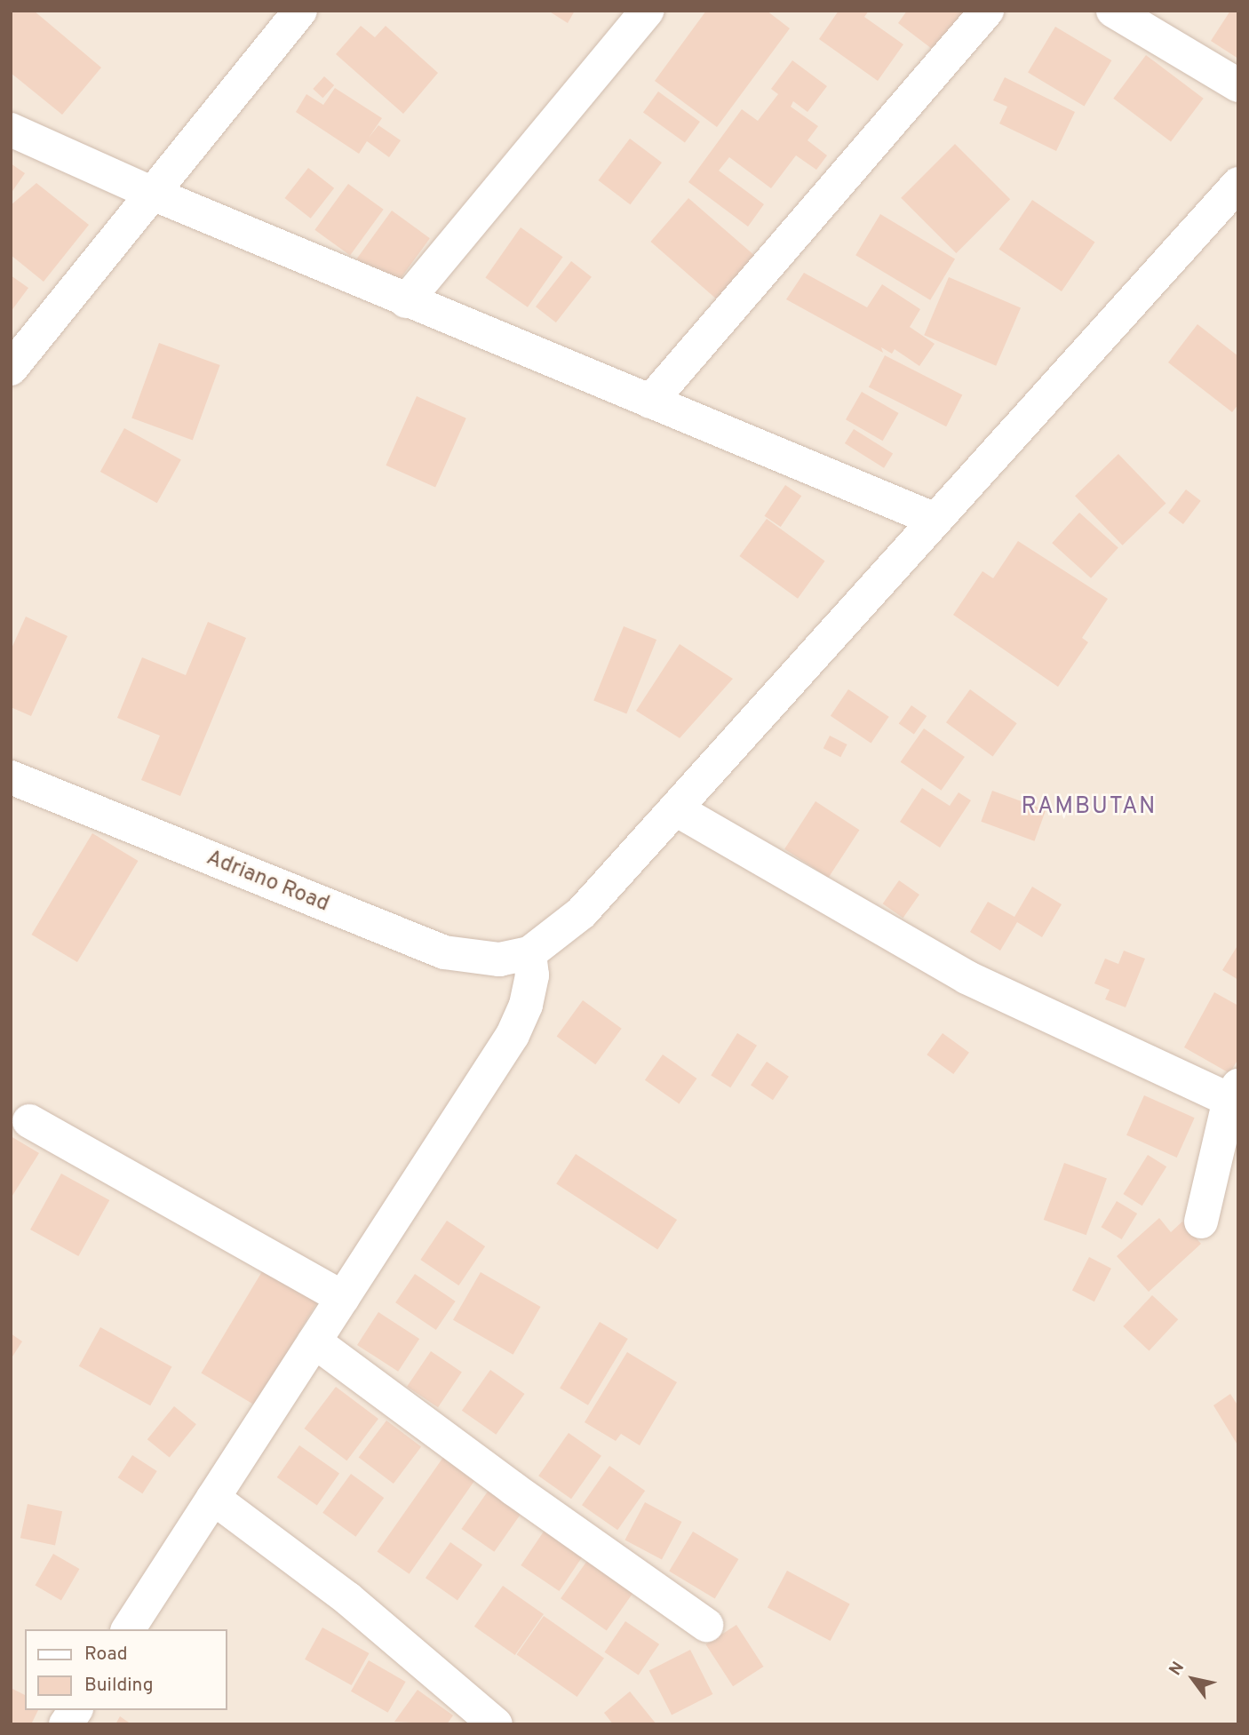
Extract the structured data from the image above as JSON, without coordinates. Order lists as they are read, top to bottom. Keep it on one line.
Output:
{"streets":{"street":["Adriano Road"]},"districts":["RAMBUTAN"],"legend":["Road","Building"],"north":"top left"}
